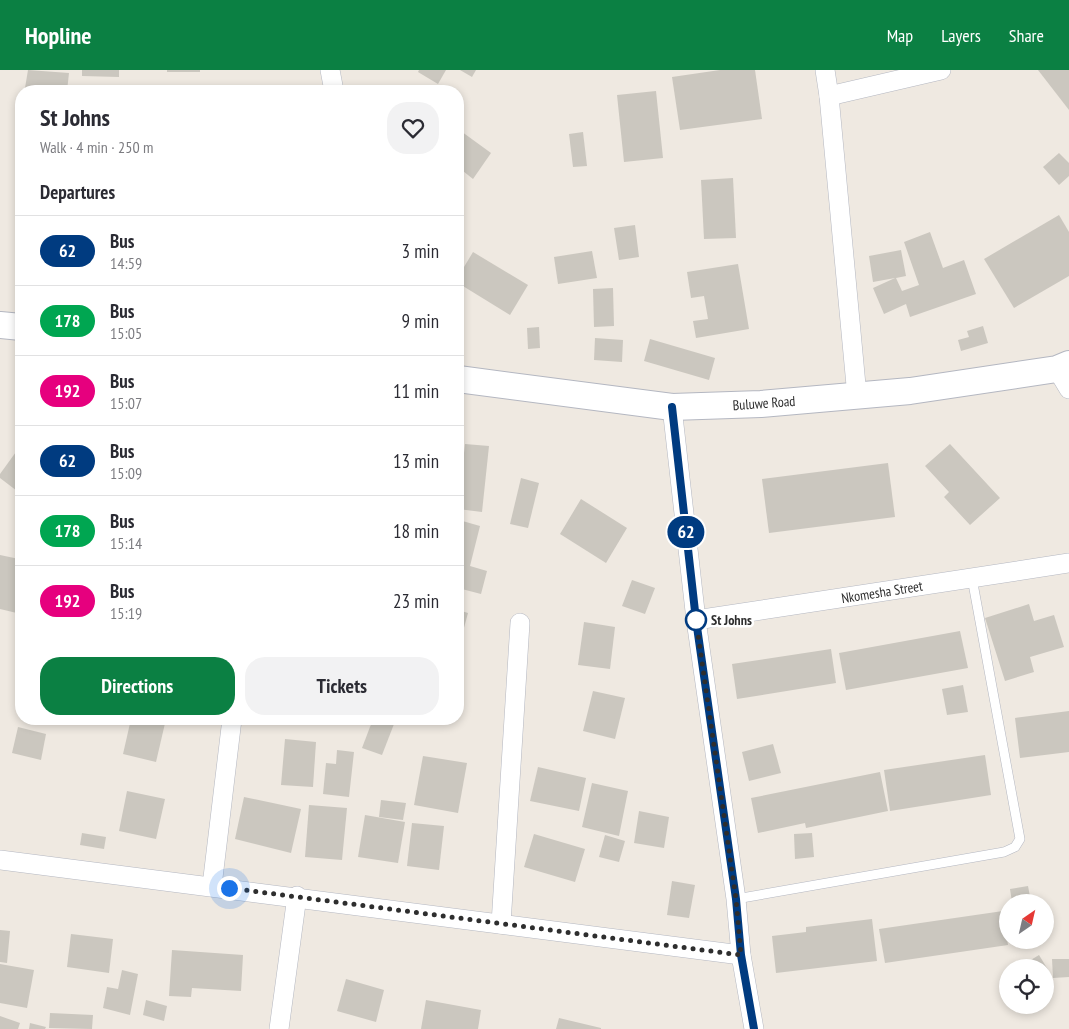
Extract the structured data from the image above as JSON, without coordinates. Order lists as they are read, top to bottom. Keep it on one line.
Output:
{"streets":{"street":["Buluwe Road","Nkomesha Street"]},"places":["St Johns"],"lines":["bus line 62"],"north":"top right","page":{"header":"Hopline","nav":["Map","Layers","Share"],"on_map":"62","heading":[["St Johns","Walk · 4 min · 250 m"],"Departures"],"list":[{"mark":"62","name":"Bus","note":"14:59","value":"3 min"},{"mark":"178","name":"Bus","note":"15:05","value":"9 min"},{"mark":"192","name":"Bus","note":"15:07","value":"11 min"},{"mark":"62","name":"Bus","note":"15:09","value":"13 min"},{"mark":"178","name":"Bus","note":"15:14","value":"18 min"},{"mark":"192","name":"Bus","note":"15:19","value":"23 min"}],"buttons":["Directions","Tickets"]}}
